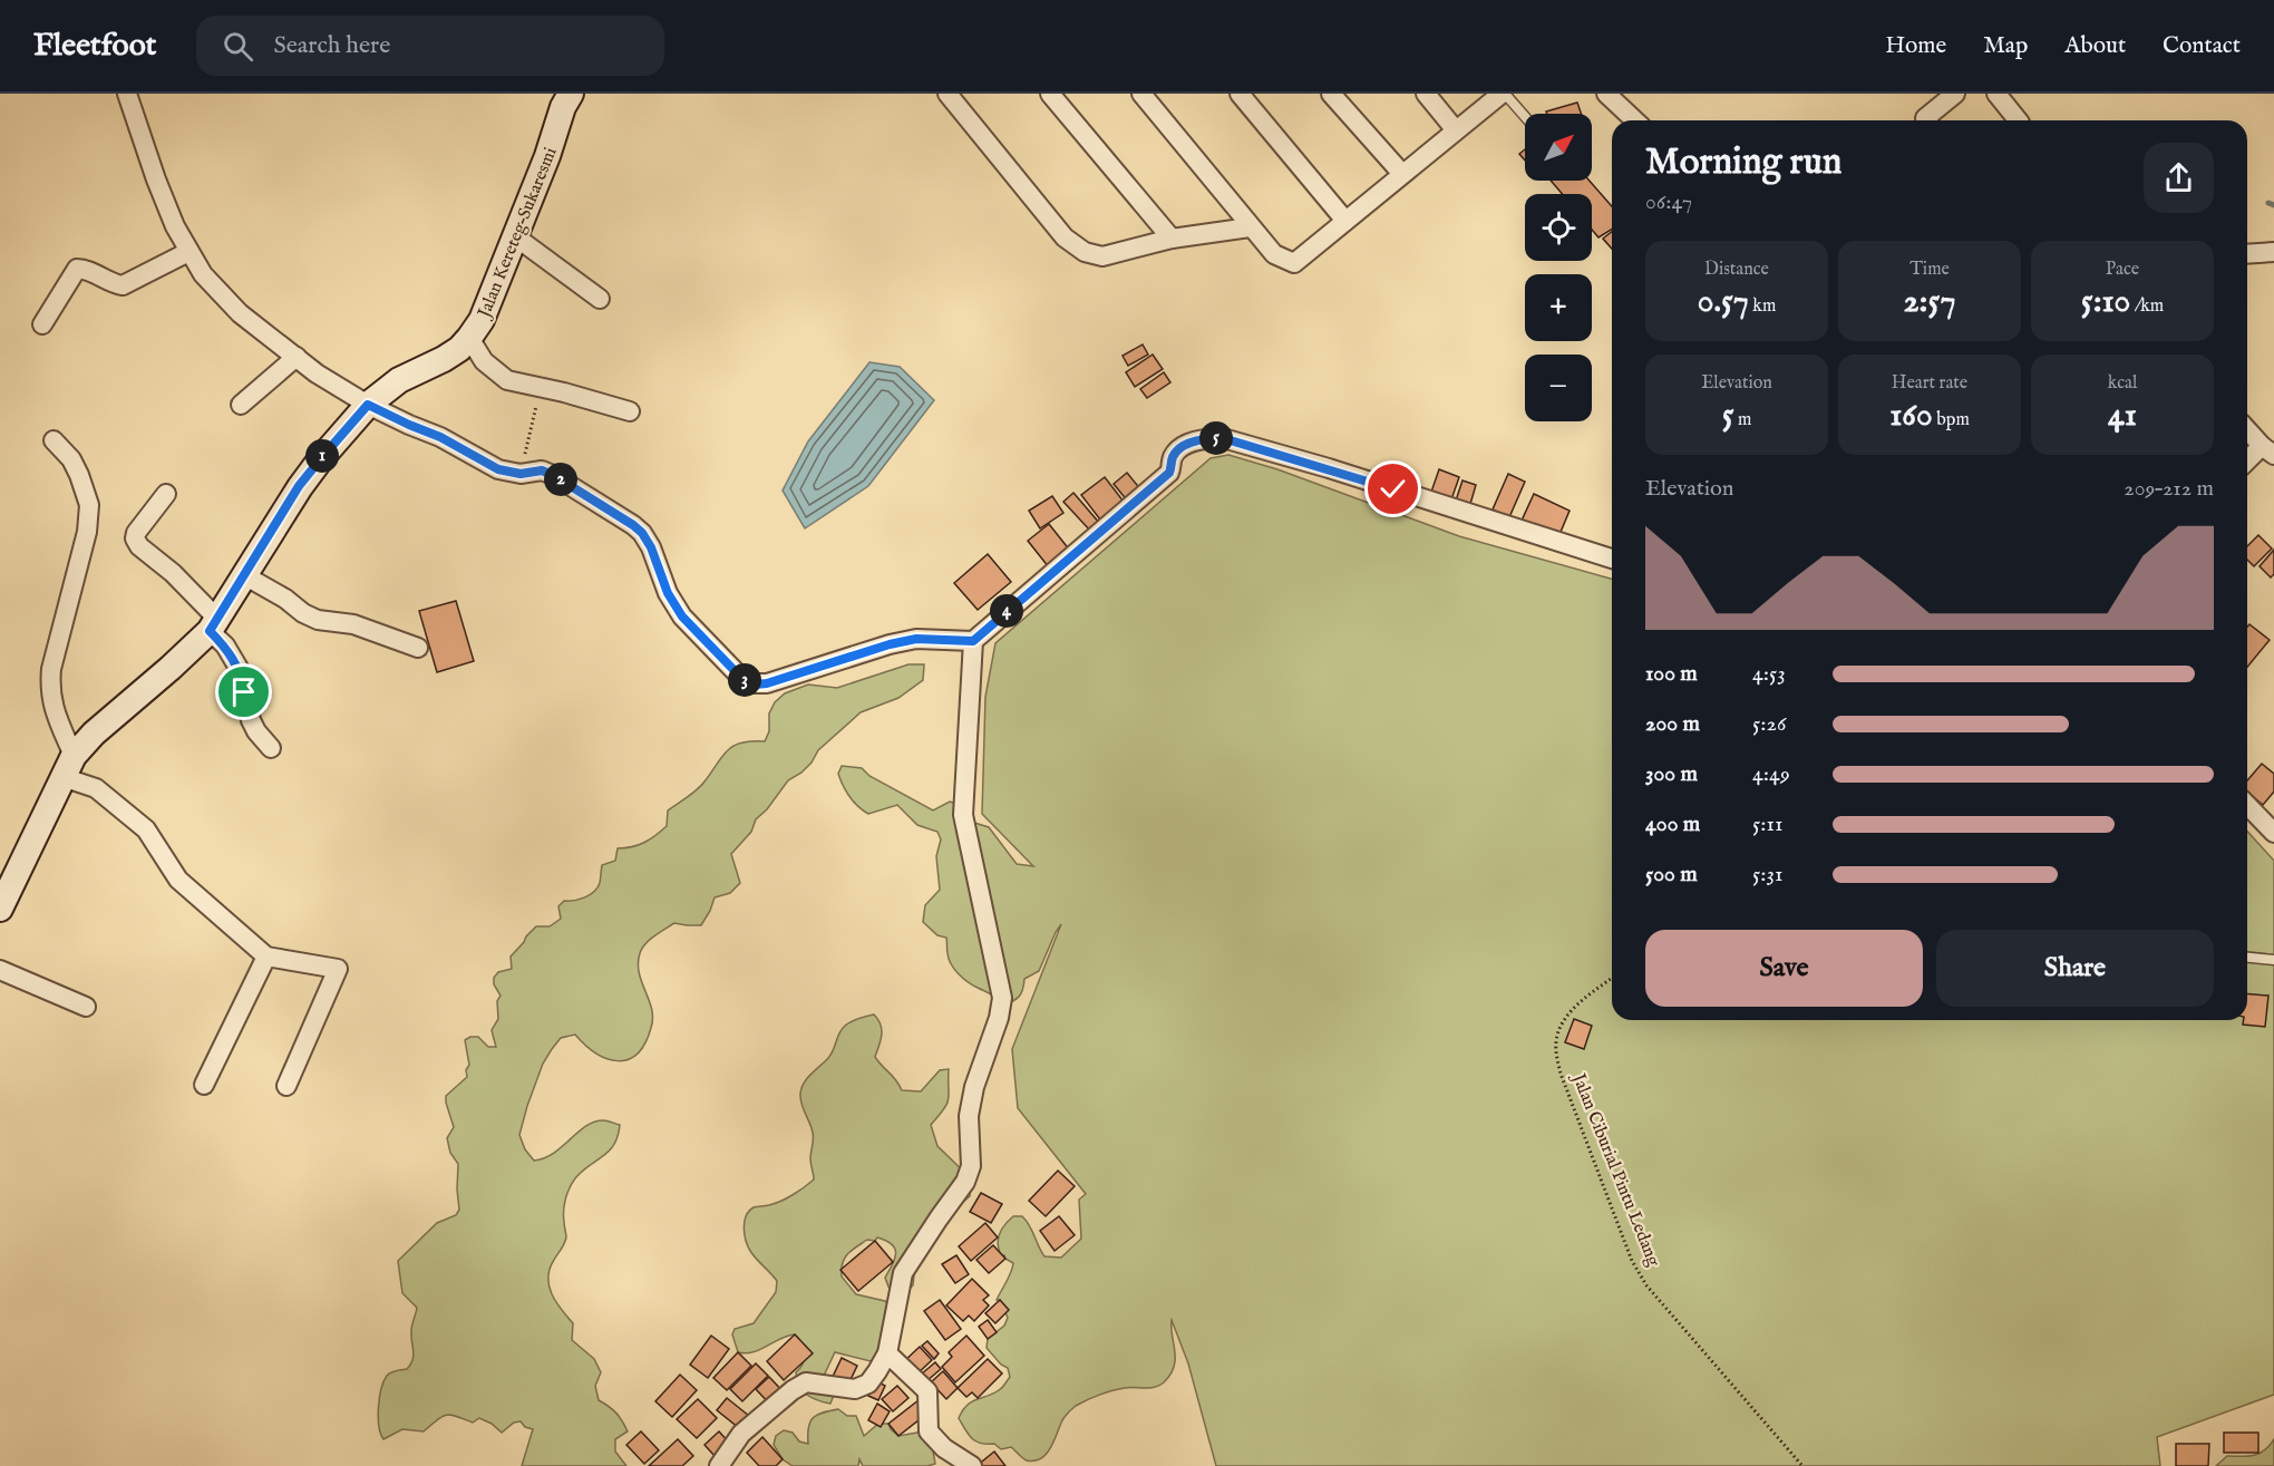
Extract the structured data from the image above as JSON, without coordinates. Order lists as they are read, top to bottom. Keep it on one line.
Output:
{"streets":{"street":["Jalan Kereteg–Sukaresmi"],"path":["Jalan Ciburial Pintu Ledang"]},"north":"top right","page":{"header":"Fleetfoot","search":"Search here","nav":["Home","Map","About","Contact"],"map_buttons":["+","−"],"heading":["Morning run","06:47"],"stats":[["Distance","0.57 km"],["Time","2:57"],["Pace","5:10 /km"],["Elevation","5 m"],["Heart rate","160 bpm"],["kcal","41"]],"pins":["5","1","2","4","3"],"chart":["Elevation","209–212 m"],"list":[{"name":"100 m","note":"4:53"},{"name":"200 m","note":"5:26"},{"name":"300 m","note":"4:49"},{"name":"400 m","note":"5:11"},{"name":"500 m","note":"5:31"}],"buttons":["Save","Share"]}}
